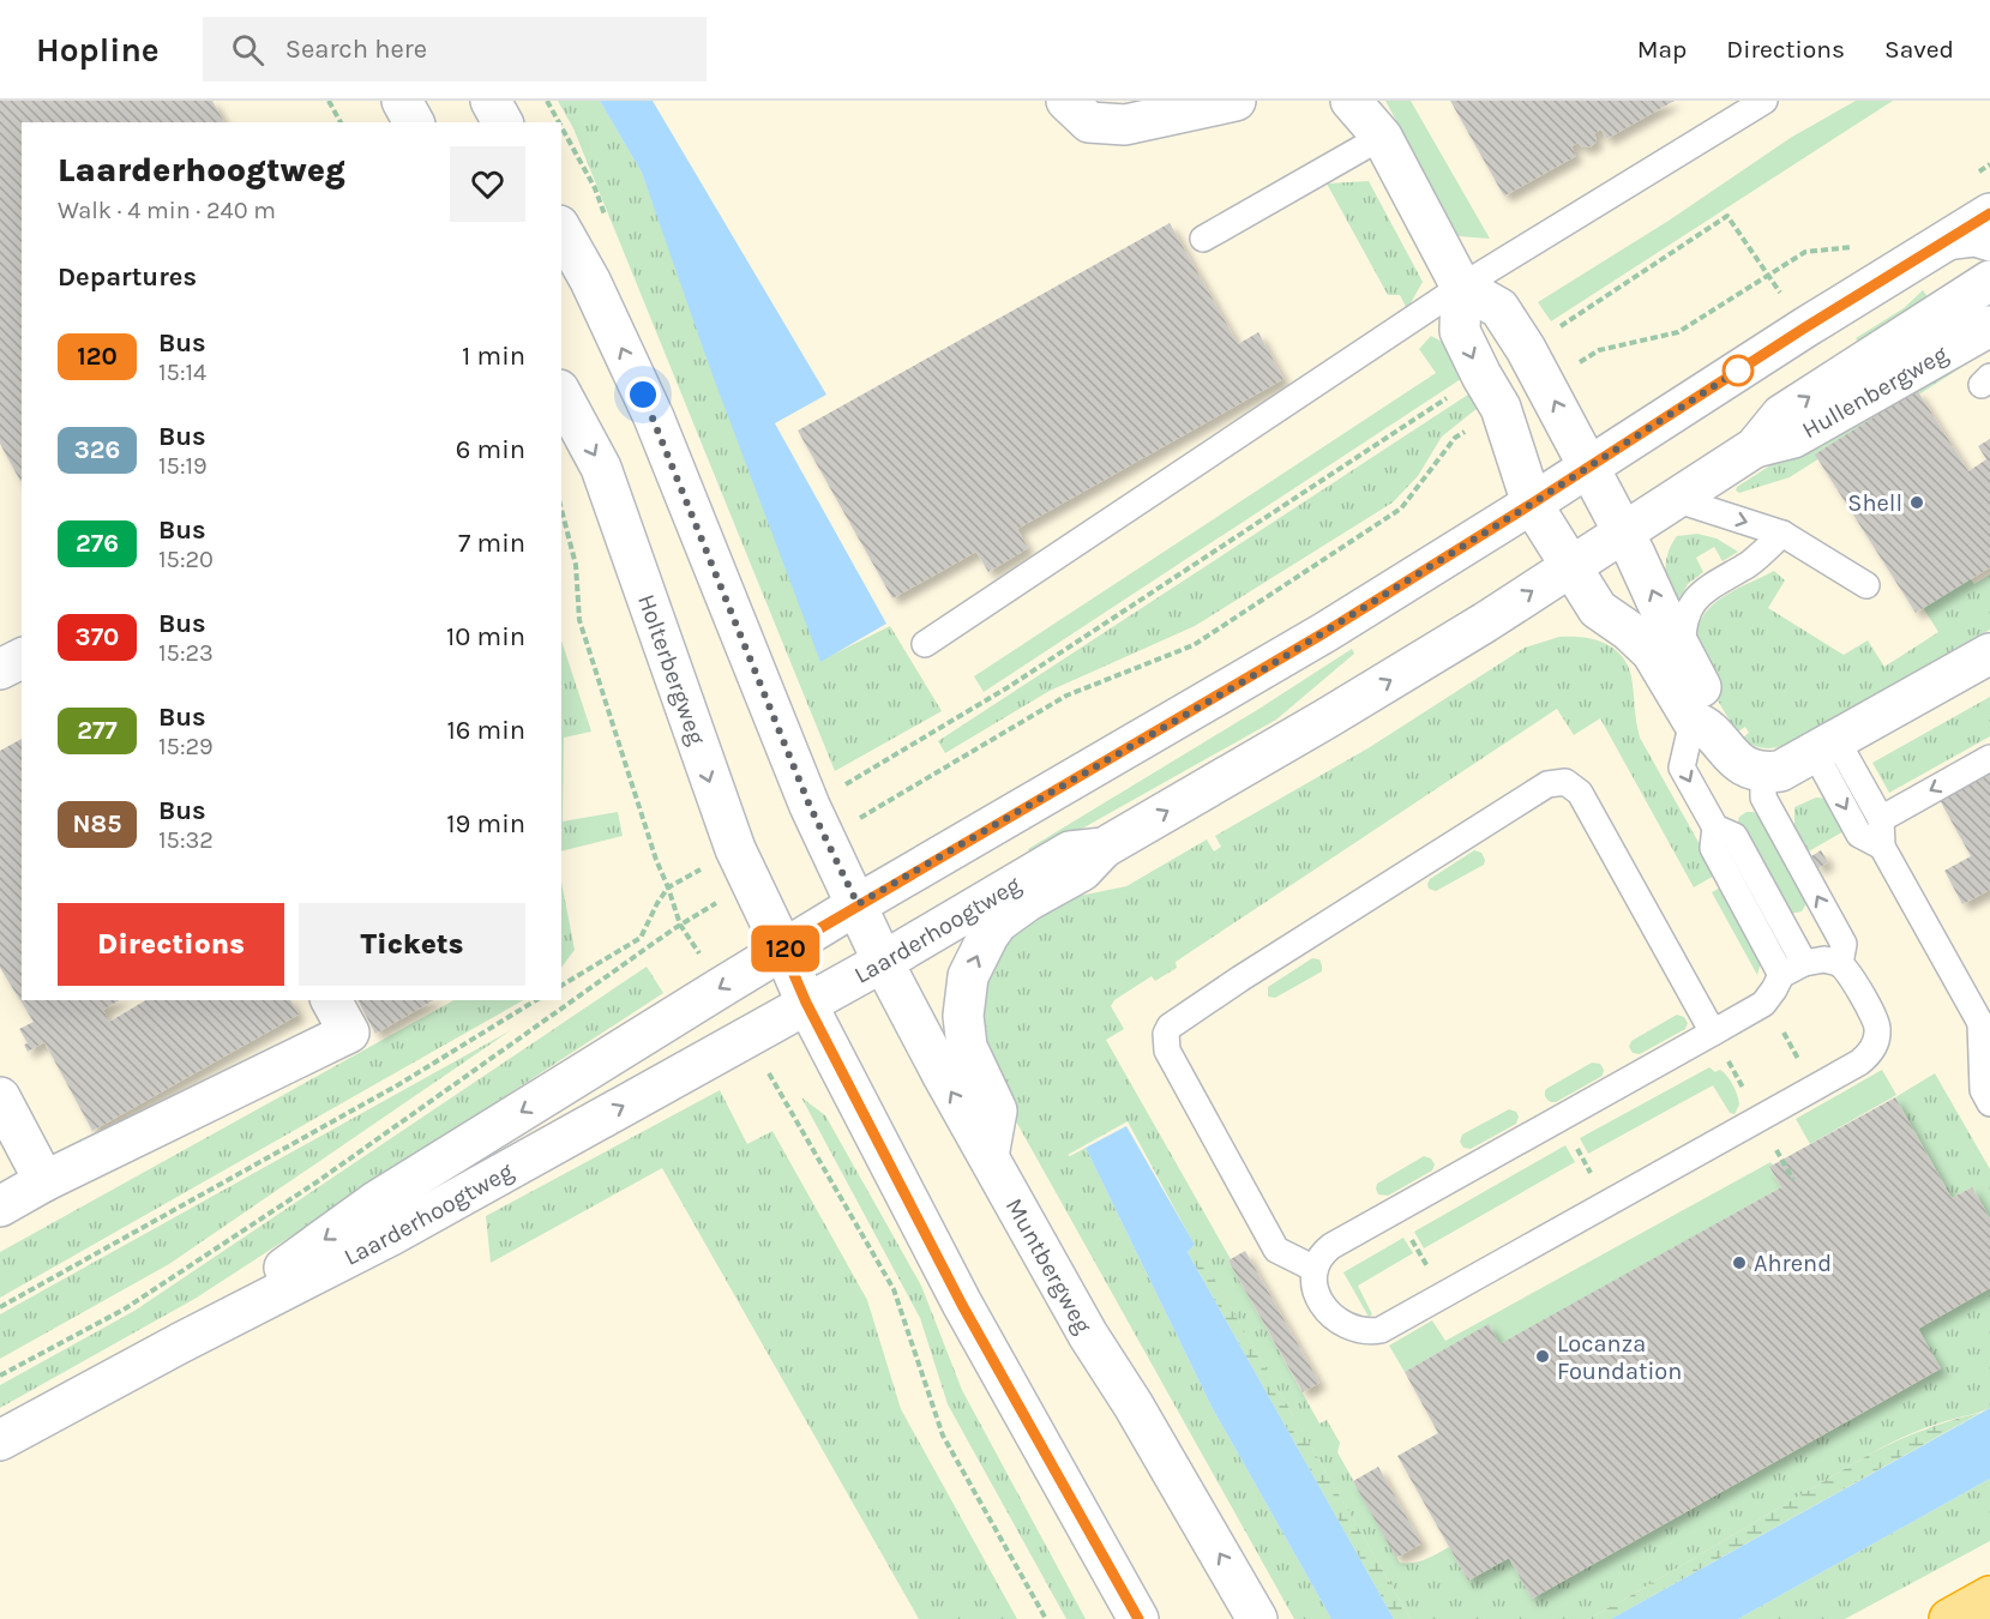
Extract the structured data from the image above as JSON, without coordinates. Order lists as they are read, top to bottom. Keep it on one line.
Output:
{"streets":{"street":["Hullenbergweg","Holterbergweg","Laarderhoogtweg","Muntbergweg"]},"crossings":[["Hullenbergweg","Laarderhoogtweg"],["Holterbergweg","Laarderhoogtweg"],["Laarderhoogtweg","Muntbergweg"]],"places":["Shell","Ahrend","Locanza Foundation"],"lines":["bus line 120"],"page":{"header":"Hopline","search":"Search here","nav":["Map","Directions","Saved"],"on_map":"120","heading":[["Laarderhoogtweg","Walk · 4 min · 240 m"],"Departures"],"list":[{"mark":"120","name":"Bus","note":"15:14","value":"1 min"},{"mark":"326","name":"Bus","note":"15:19","value":"6 min"},{"mark":"276","name":"Bus","note":"15:20","value":"7 min"},{"mark":"370","name":"Bus","note":"15:23","value":"10 min"},{"mark":"277","name":"Bus","note":"15:29","value":"16 min"},{"mark":"N85","name":"Bus","note":"15:32","value":"19 min"}],"buttons":["Directions","Tickets"]}}
